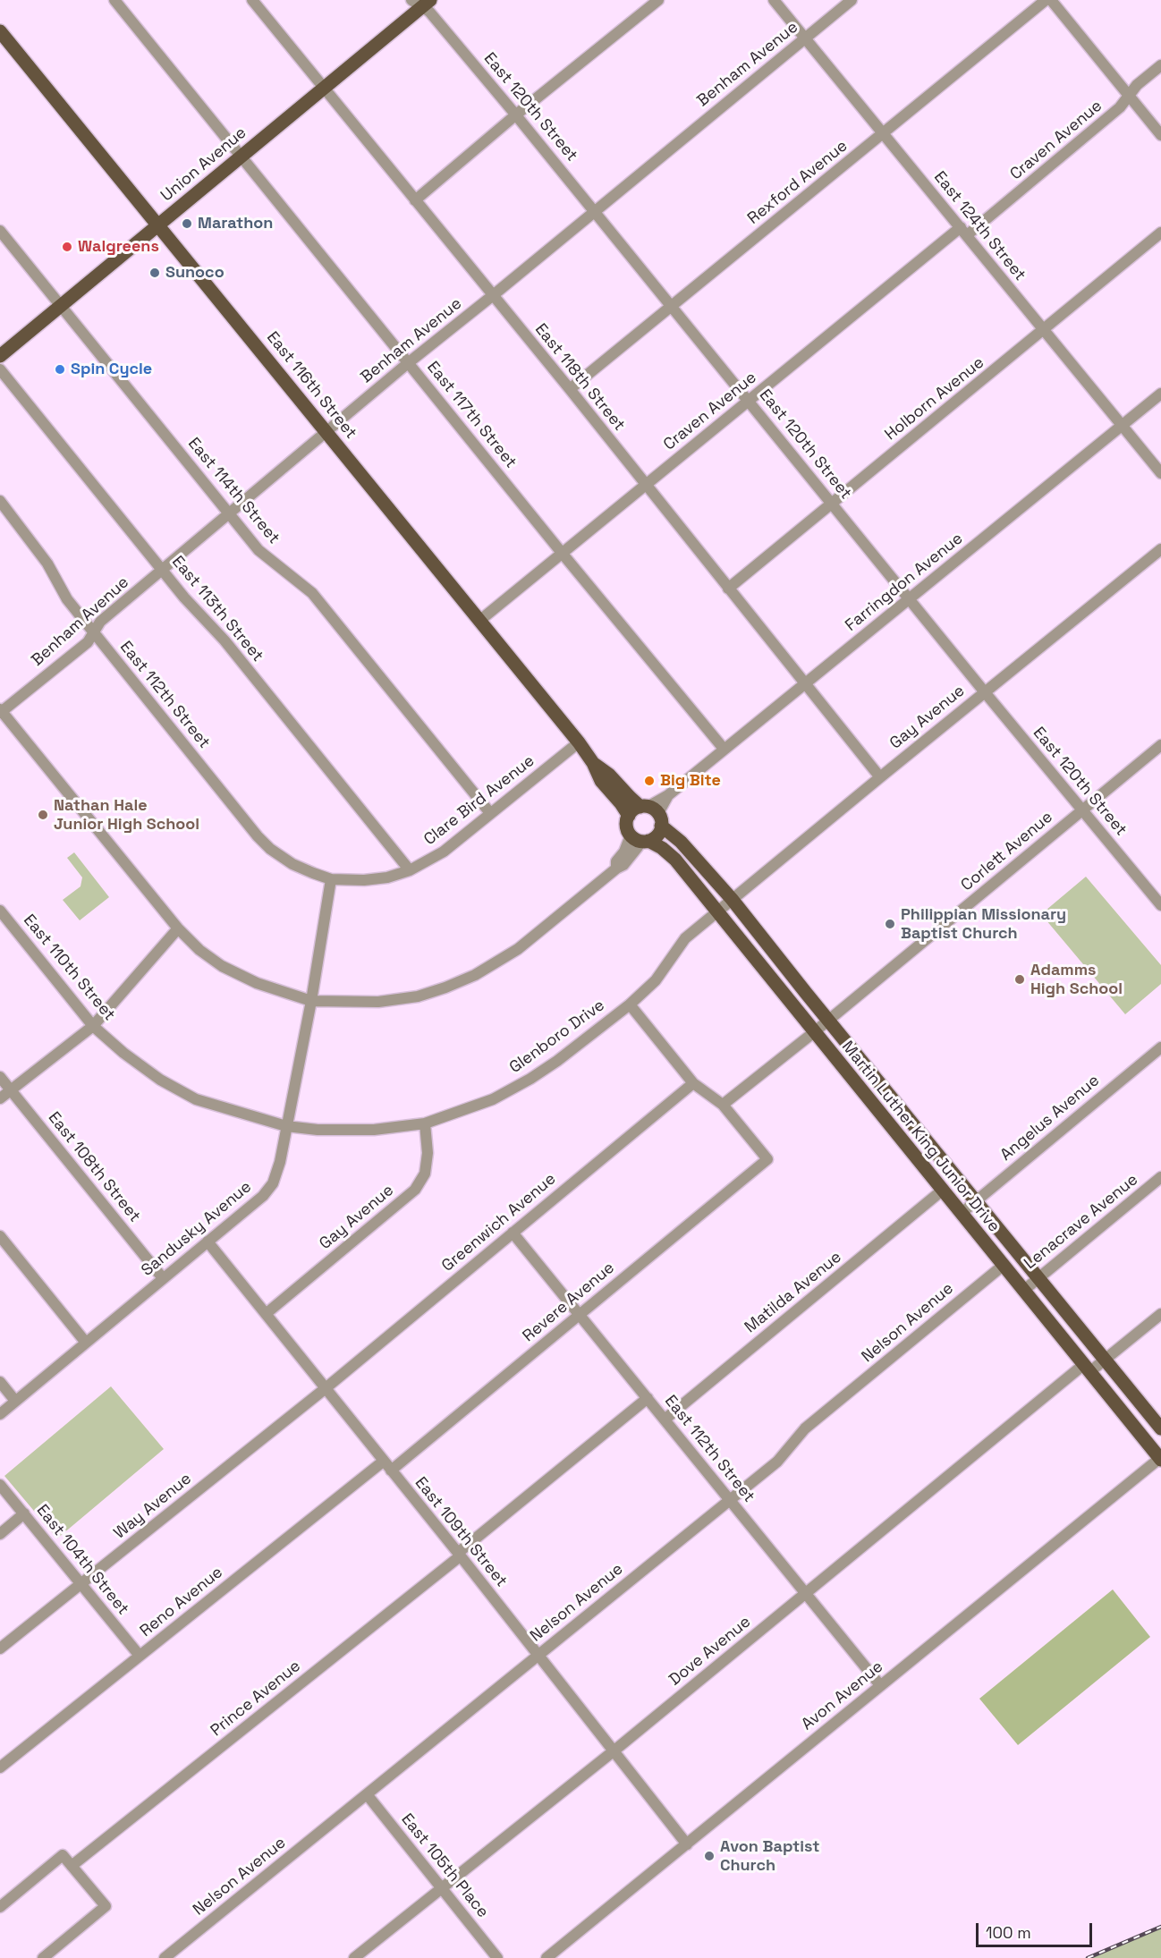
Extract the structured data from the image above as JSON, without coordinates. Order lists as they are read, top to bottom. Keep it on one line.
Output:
{"streets":{"main road":["Union Avenue","East 116th Street","Martin Luther King Junior Drive"],"street":["Benham Avenue","East 120th Street","Craven Avenue","Rexford Avenue","East 124th Street","East 118th Street","Holborn Avenue","East 117th Street","East 114th Street","Farringdon Avenue","East 113th Street","East 112th Street","Gay Avenue","Clare Bird Avenue","Corlett Avenue","East 110th Street","Glenboro Drive","Angelus Avenue","East 108th Street","Lenacrave Avenue","Greenwich Avenue","Sandusky Avenue","Matilda Avenue","Revere Avenue","Nelson Avenue","Way Avenue","East 109th Street","East 104th Street","Reno Avenue","Dove Avenue","Avon Avenue","Prince Avenue","East 105th Place"]},"crossings":[["Benham Avenue","East 120th Street"],["Benham Avenue","East 124th Street"],["Benham Avenue","East 118th Street"],["Benham Avenue","East 116th Street"],["Benham Avenue","East 117th Street"],["Benham Avenue","East 114th Street"],["Benham Avenue","East 113th Street"],["Benham Avenue","East 112th Street"],["East 120th Street","Craven Avenue"],["East 120th Street","Union Avenue"],["East 120th Street","Rexford Avenue"],["East 120th Street","Holborn Avenue"],["East 120th Street","Farringdon Avenue"],["East 120th Street","Gay Avenue"],["East 120th Street","Corlett Avenue"],["Craven Avenue","East 124th Street"],["Craven Avenue","East 118th Street"],["Craven Avenue","East 116th Street"],["Craven Avenue","East 117th Street"],["Union Avenue","East 118th Street"],["Union Avenue","East 116th Street"],["Union Avenue","East 117th Street"],["Union Avenue","East 114th Street"],["Rexford Avenue","East 124th Street"],["Rexford Avenue","East 118th Street"],["East 124th Street","Holborn Avenue"],["East 124th Street","Farringdon Avenue"],["East 118th Street","Holborn Avenue"],["East 118th Street","Farringdon Avenue"],["East 118th Street","Gay Avenue"],["East 116th Street","Farringdon Avenue"],["East 116th Street","Clare Bird Avenue"],["East 116th Street","Martin Luther King Junior Drive"],["East 117th Street","Farringdon Avenue"],["East 114th Street","Clare Bird Avenue"],["Farringdon Avenue","Martin Luther King Junior Drive"],["East 113th Street","Clare Bird Avenue"],["East 112th Street","Clare Bird Avenue"],["East 112th Street","Greenwich Avenue"],["East 112th Street","Sandusky Avenue"],["East 112th Street","Matilda Avenue"],["East 112th Street","Revere Avenue"],["East 112th Street","Nelson Avenue"],["East 112th Street","Dove Avenue"],["East 112th Street","Avon Avenue"],["East 112th Street","Prince Avenue"],["Gay Avenue","Glenboro Drive"],["Gay Avenue","Martin Luther King Junior Drive"],["Gay Avenue","East 109th Street"],["Clare Bird Avenue","Sandusky Avenue"],["Corlett Avenue","Martin Luther King Junior Drive"],["Corlett Avenue","Revere Avenue"],["East 110th Street","Glenboro Drive"],["East 110th Street","Sandusky Avenue"],["Glenboro Drive","Martin Luther King Junior Drive"],["Glenboro Drive","Sandusky Avenue"],["Angelus Avenue","Martin Luther King Junior Drive"],["Martin Luther King Junior Drive","Lenacrave Avenue"],["Martin Luther King Junior Drive","Matilda Avenue"],["Martin Luther King Junior Drive","Nelson Avenue"],["Martin Luther King Junior Drive","Dove Avenue"],["Martin Luther King Junior Drive","Avon Avenue"],["East 108th Street","Sandusky Avenue"],["Greenwich Avenue","Way Avenue"],["Greenwich Avenue","East 109th Street"],["Sandusky Avenue","East 109th Street"],["Revere Avenue","East 109th Street"],["Nelson Avenue","East 109th Street"],["Nelson Avenue","East 105th Place"],["Way Avenue","East 109th Street"],["Way Avenue","East 104th Street"],["East 109th Street","Reno Avenue"],["East 109th Street","Dove Avenue"],["East 109th Street","Avon Avenue"],["East 109th Street","Prince Avenue"],["East 104th Street","Reno Avenue"],["Dove Avenue","East 105th Place"]],"places":["Marathon","Walgreens","Sunoco","Spin Cycle","Big Bite","Nathan Hale Junior High School","Philippian Missionary Baptist Church","Adamms High School","Avon Baptist Church"],"scale_bar":"100 m"}
